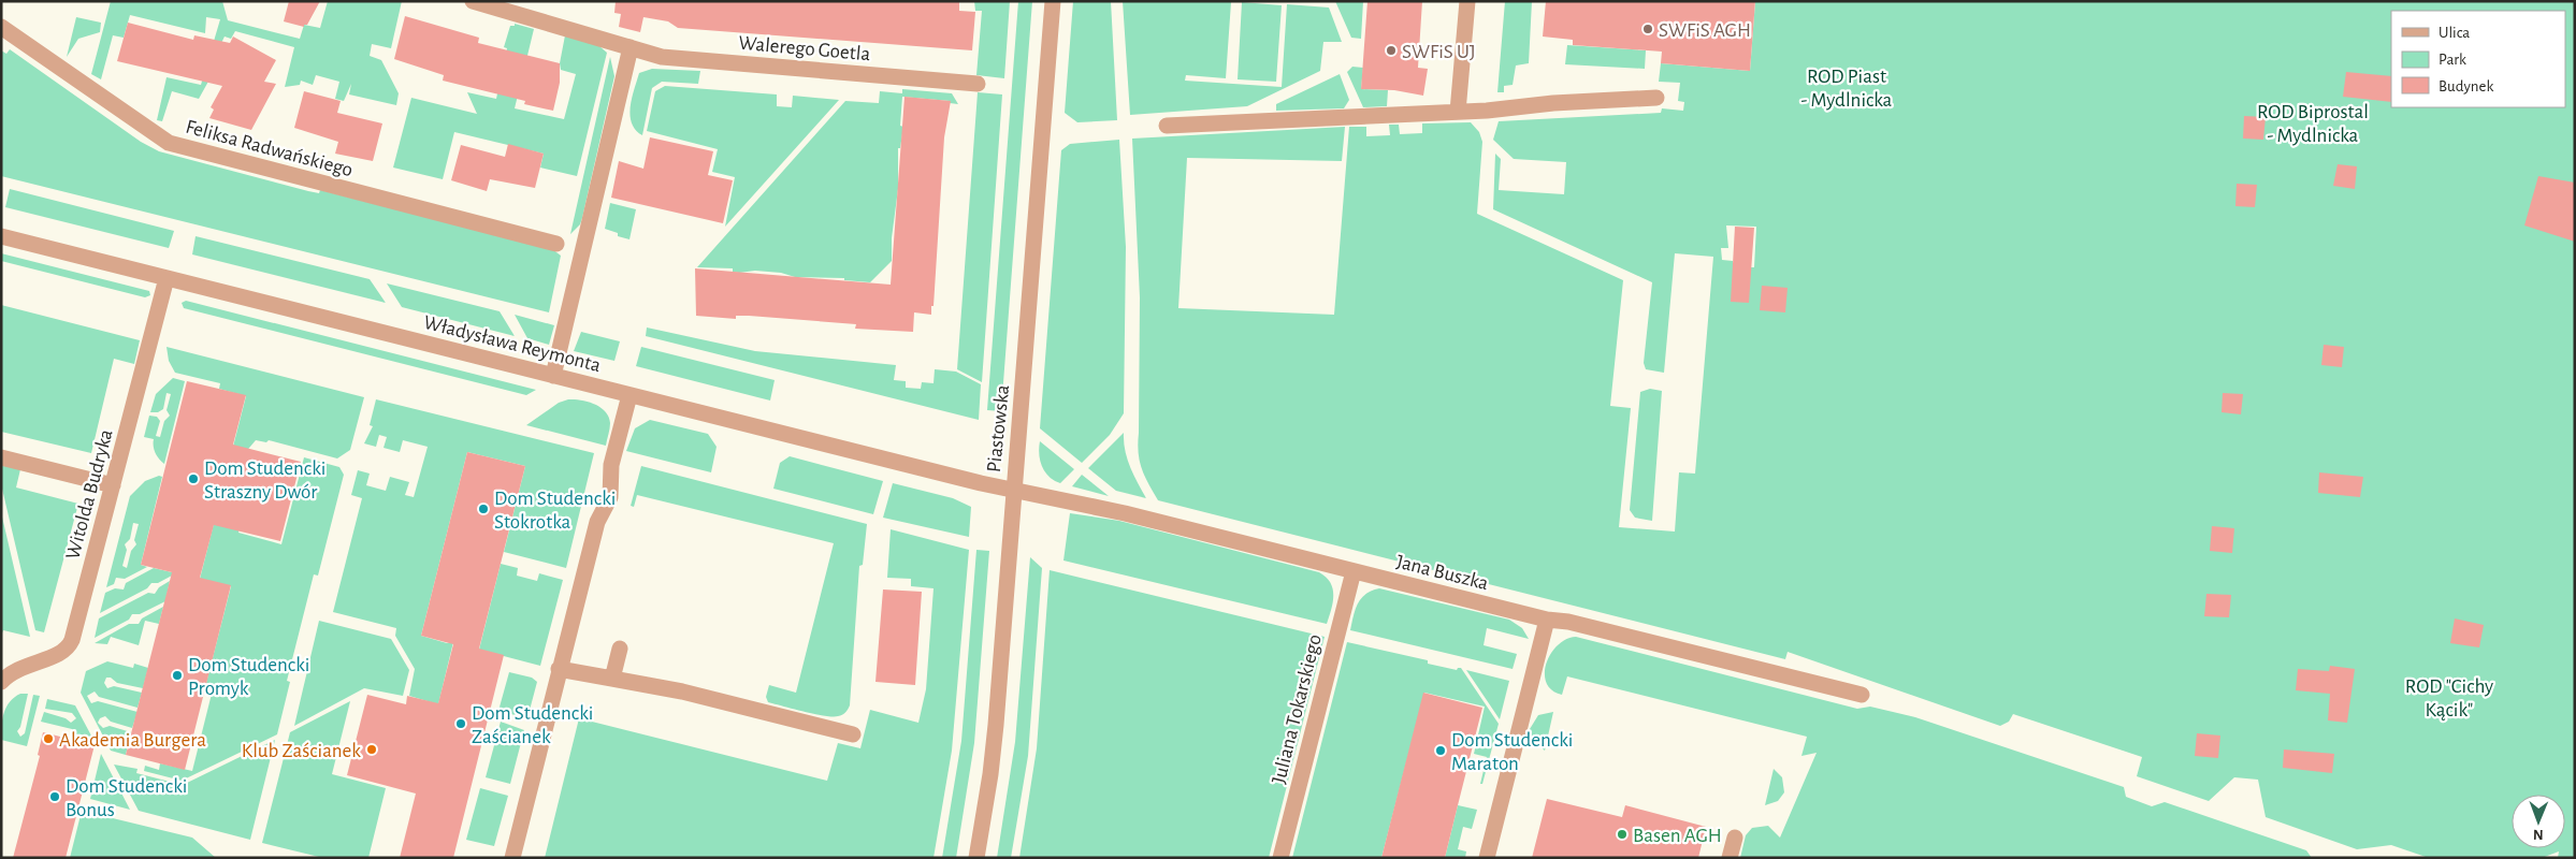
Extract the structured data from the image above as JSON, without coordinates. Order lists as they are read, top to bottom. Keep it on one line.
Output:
{"streets":{"street":["Walerego Goetla","Feliksa Radwańskiego","Władysława Reymonta","Piastowska","Witolda Budryka","Jana Buszka","Juliana Tokarskiego"]},"crossings":[["Władysława Reymonta","Piastowska"],["Władysława Reymonta","Witolda Budryka"],["Władysława Reymonta","Jana Buszka"],["Piastowska","Jana Buszka"],["Jana Buszka","Juliana Tokarskiego"]],"parks":["ROD Piast - Mydlnicka","ROD Biprostal - Mydlnicka","ROD \"Cichy Kącik\""],"places":["SWFiS AGH","SWFiS UJ","Dom Studencki Straszny Dwór","Dom Studencki Stokrotka","Dom Studencki Promyk","Dom Studencki Zaścianek","Akademia Burgera","Klub Zaścianek","Dom Studencki Maraton","Dom Studencki Bonus","Basen AGH"],"legend":["Ulica","Park","Budynek"],"north":"bottom"}
